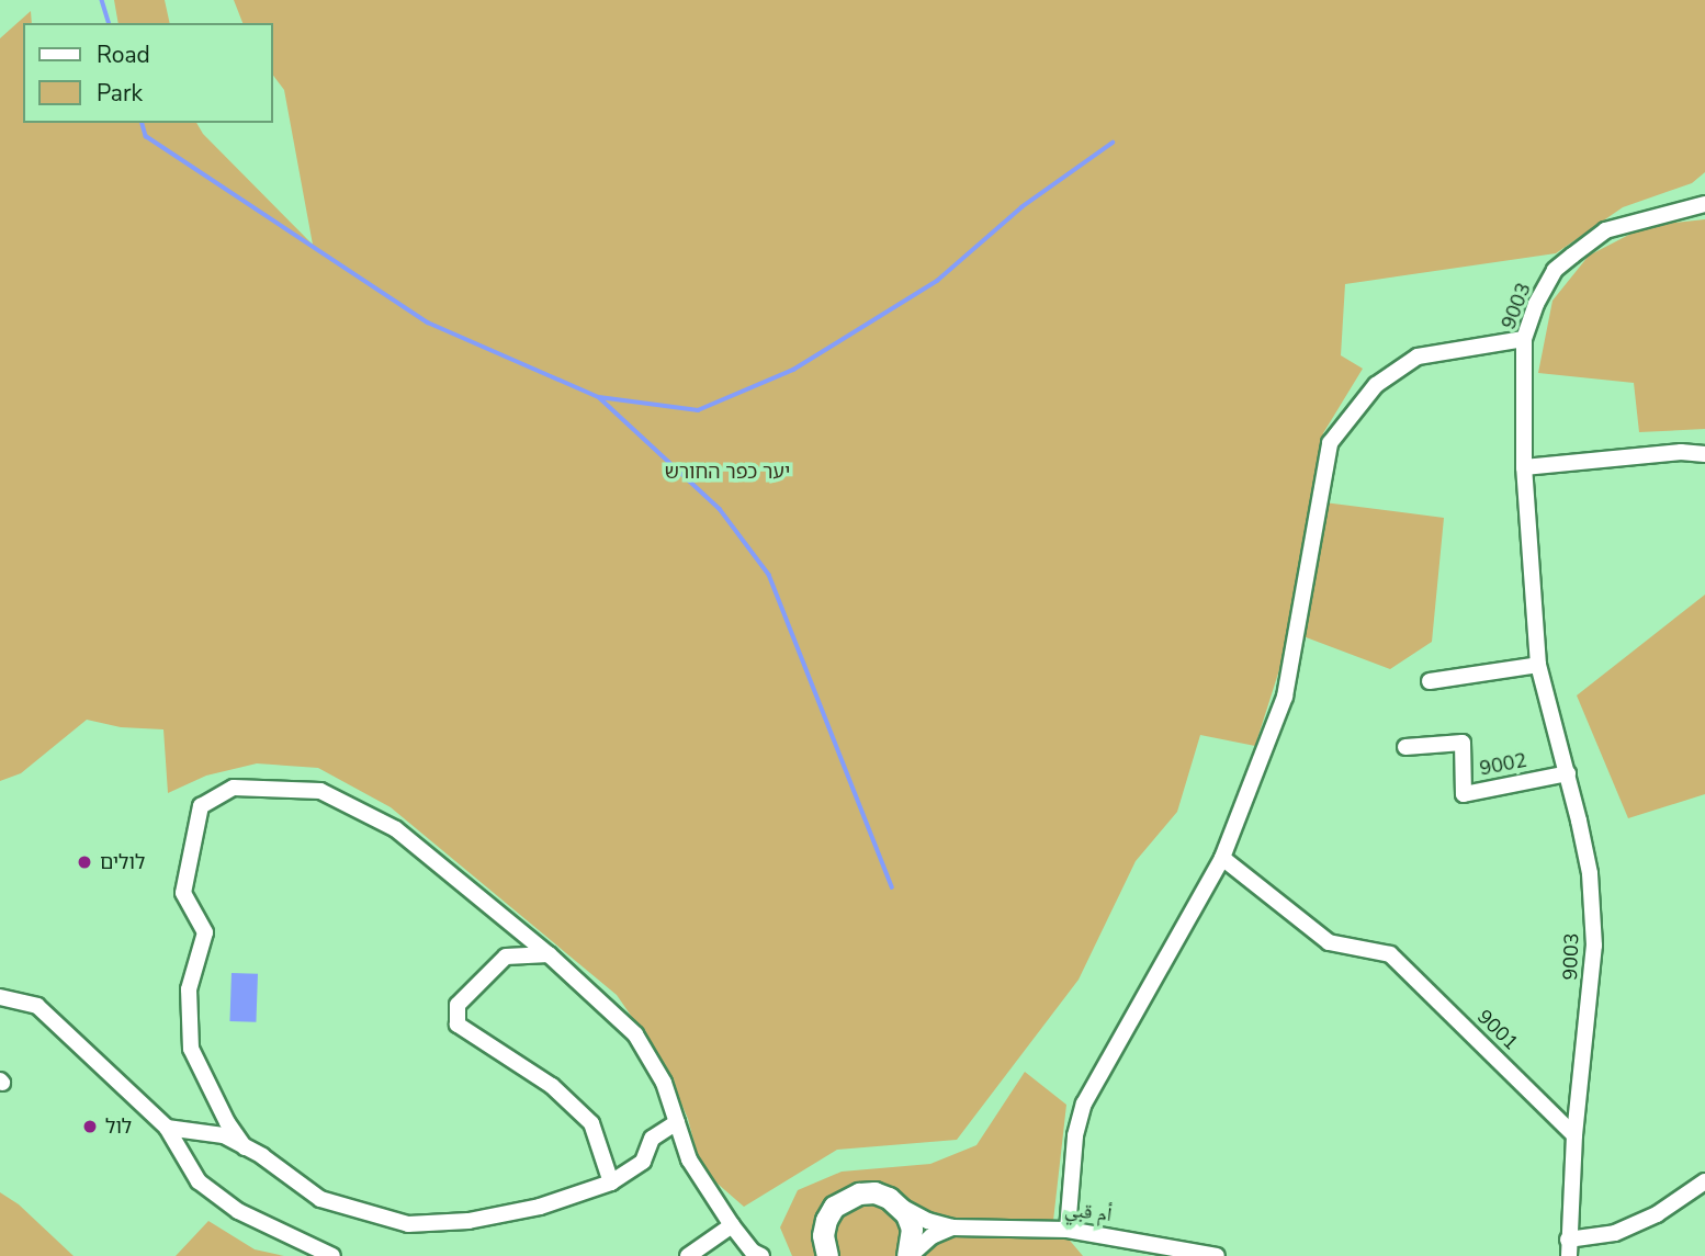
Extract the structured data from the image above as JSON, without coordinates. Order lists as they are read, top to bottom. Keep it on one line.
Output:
{"streets":{"street":["9003","9002","9001","أم قبي"]},"crossings":[["9003","9002"],["9003","9001"]],"parks":["יער כפר החורש"],"places":["לולים","לול"],"legend":["Road","Park"]}
